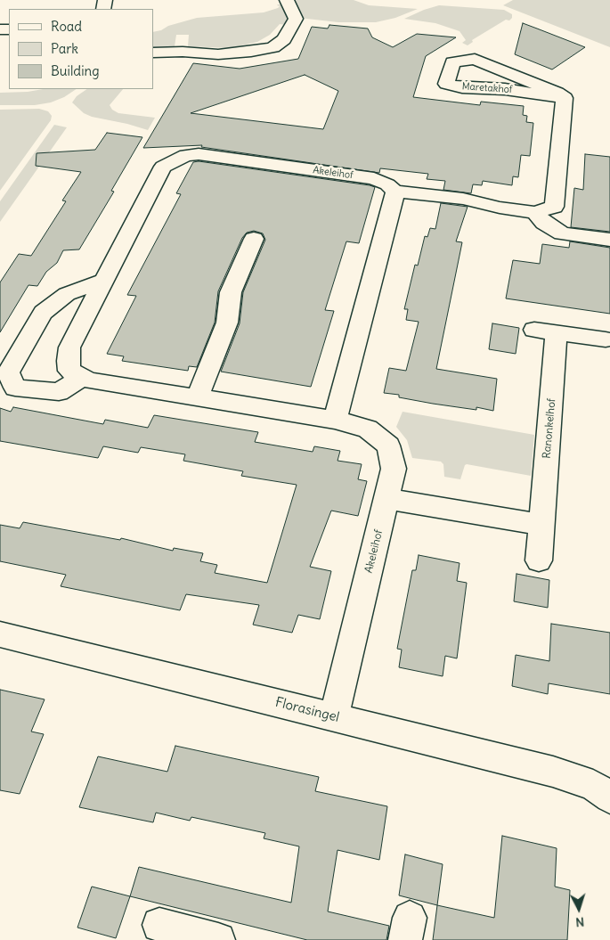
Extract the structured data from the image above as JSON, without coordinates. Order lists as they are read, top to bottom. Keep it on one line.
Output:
{"streets":{"street":["Maretakhof","Akeleihof","Ranonkelhof","Florasingel"]},"crossings":[["Akeleihof","Florasingel"]],"legend":["Road","Park","Building"],"north":"bottom"}
